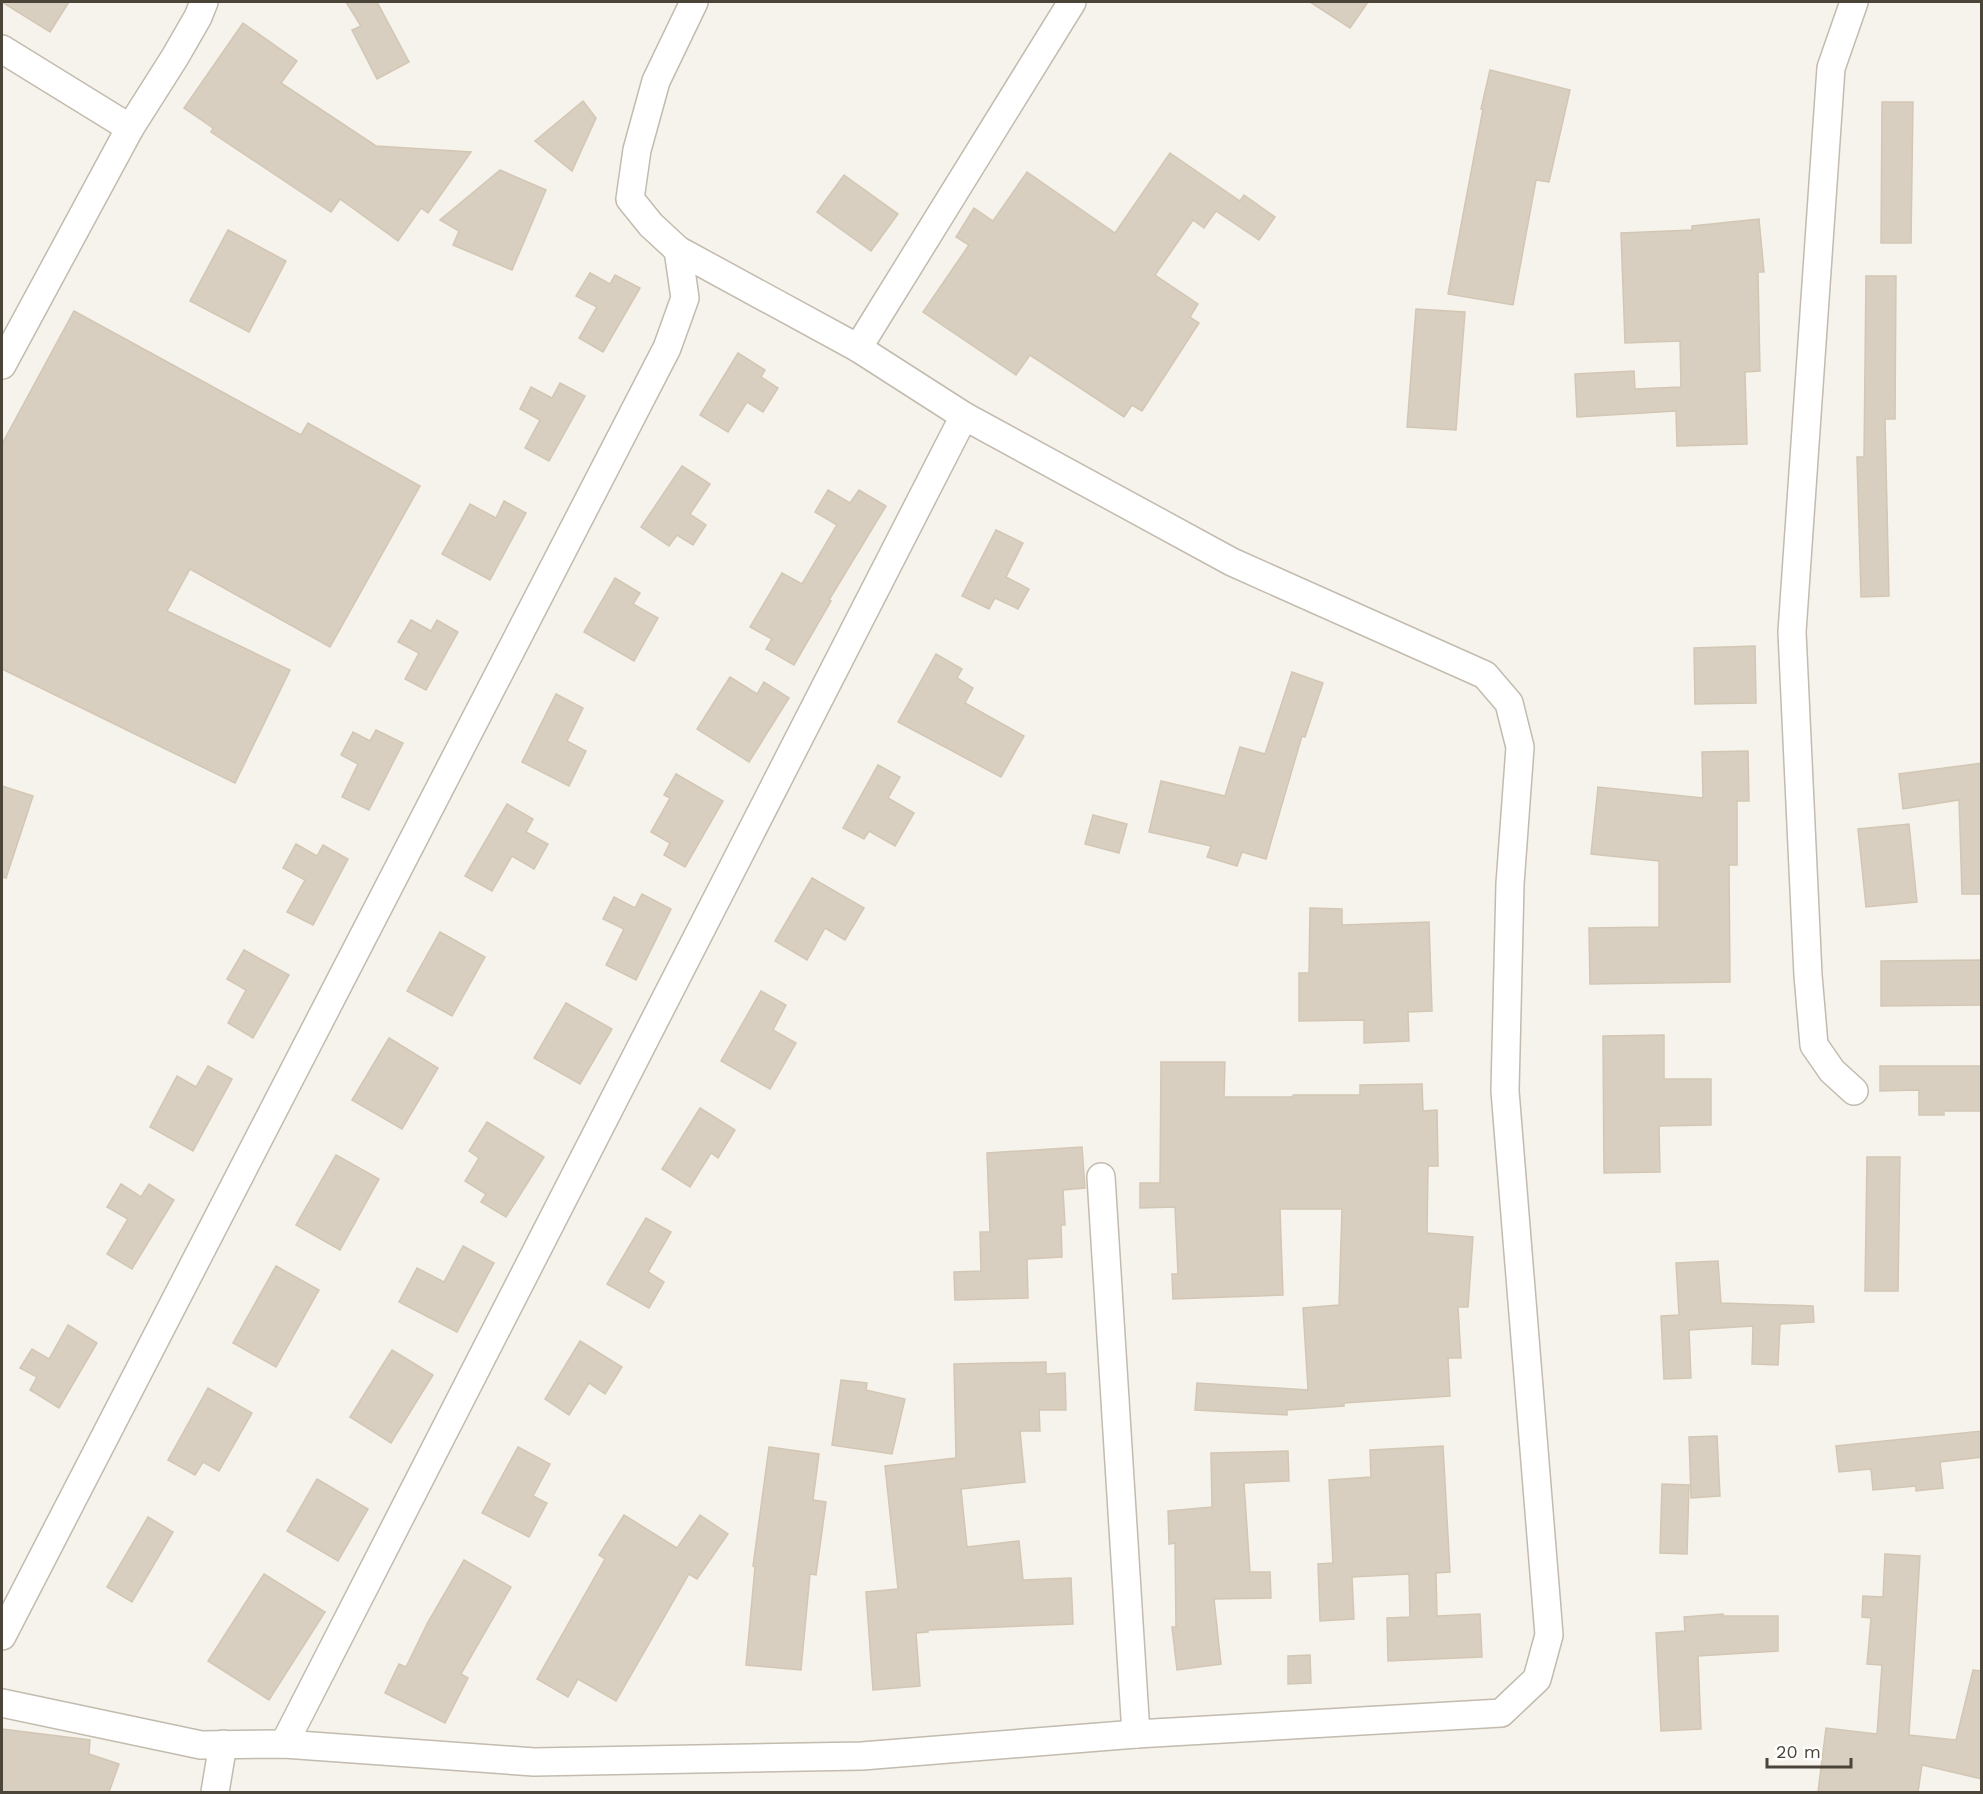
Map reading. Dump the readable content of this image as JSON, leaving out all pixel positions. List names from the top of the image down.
{
  "scale_bar": "20 m"
}
